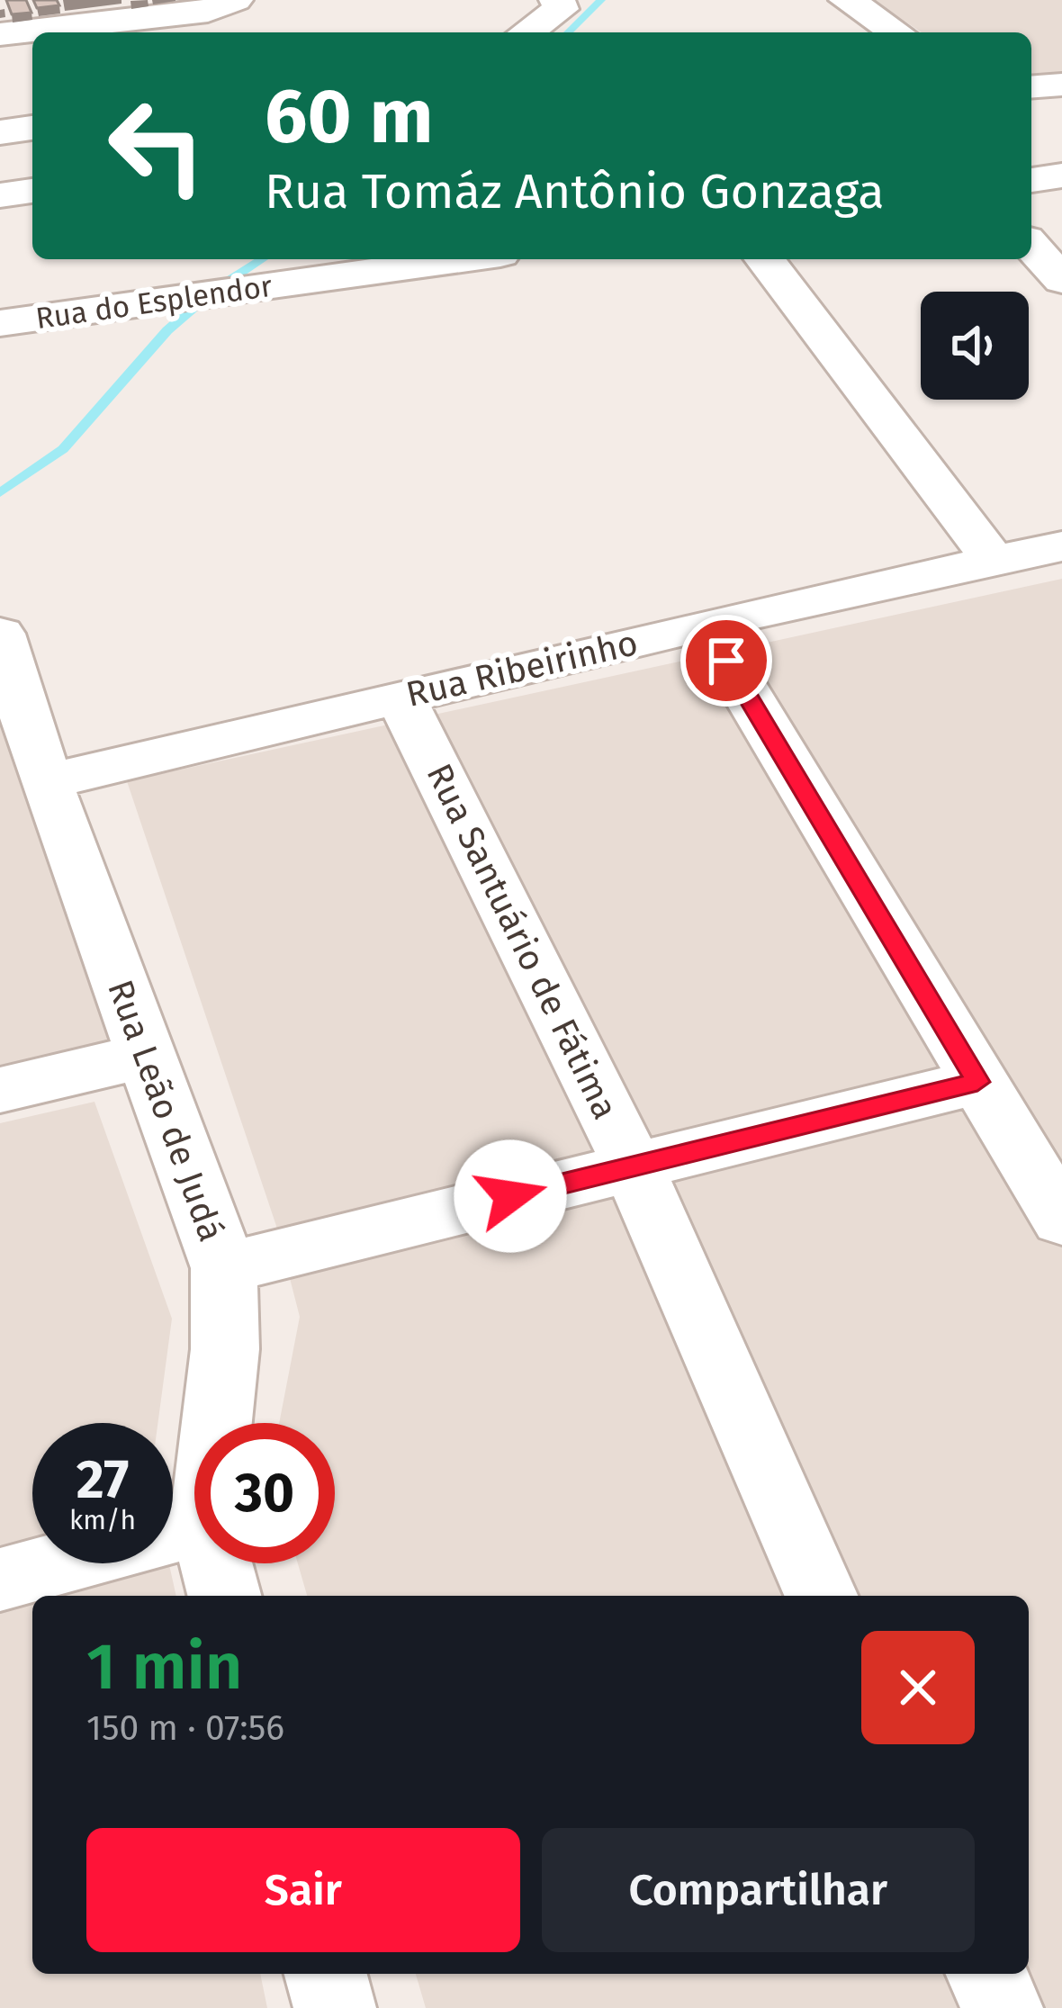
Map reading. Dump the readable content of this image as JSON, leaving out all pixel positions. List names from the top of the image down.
{
  "streets": {
    "street": [
      "Rua do Esplendor",
      "Rua Ribeirinho",
      "Rua Santuário de Fátima",
      "Rua Leão de Judá"
    ]
  },
  "crossings": [
    ["Rua Ribeirinho", "Rua Santuário de Fátima"],
    ["Rua Ribeirinho", "Rua Leão de Judá"]
  ],
  "page": {
    "turn": ["60 m", "Rua Tomáz Antônio Gonzaga"],
    "speed": "27 km/h",
    "limit": "30",
    "heading": ["1 min", "150 m · 07:56"],
    "buttons": ["Sair", "Compartilhar"]
  }
}
